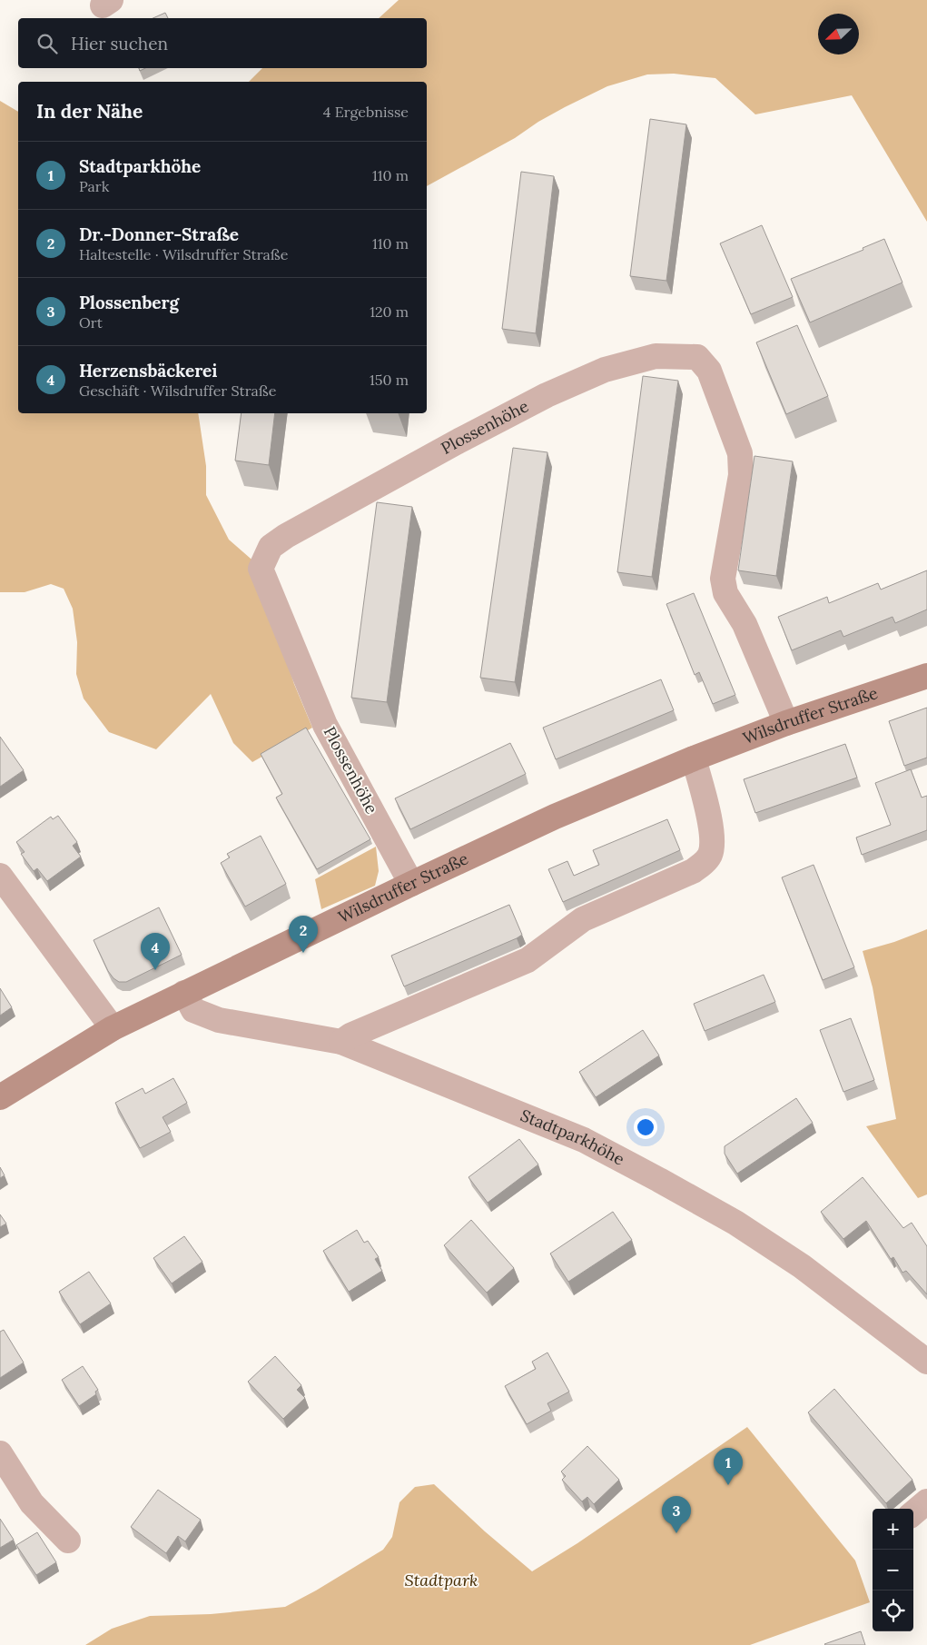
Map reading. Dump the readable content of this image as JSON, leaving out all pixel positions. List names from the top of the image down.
{
  "streets": {
    "main road": ["Wilsdruffer Straße"],
    "street": ["Plossenhöhe", "Stadtparkhöhe"]
  },
  "crossings": [
    ["Plossenhöhe", "Wilsdruffer Straße"],
    ["Wilsdruffer Straße", "Stadtparkhöhe"]
  ],
  "parks": ["Stadtpark"],
  "north": "bottom left",
  "page": {
    "search": "Hier suchen",
    "heading": ["In der Nähe", "4 Ergebnisse"],
    "list": [
      {
        "mark": "1",
        "name": "Stadtparkhöhe",
        "note": "Park",
        "value": "110 m"
      },
      {
        "mark": "2",
        "name": "Dr.-Donner-Straße",
        "note": "Haltestelle · Wilsdruffer Straße",
        "value": "110 m"
      },
      {
        "mark": "3",
        "name": "Plossenberg",
        "note": "Ort",
        "value": "120 m"
      },
      {
        "mark": "4",
        "name": "Herzensbäckerei",
        "note": "Geschäft · Wilsdruffer Straße",
        "value": "150 m"
      }
    ],
    "pins": [
      "2",
      "4",
      "1",
      "3"
    ],
    "map_buttons": ["+", "−"]
  }
}
